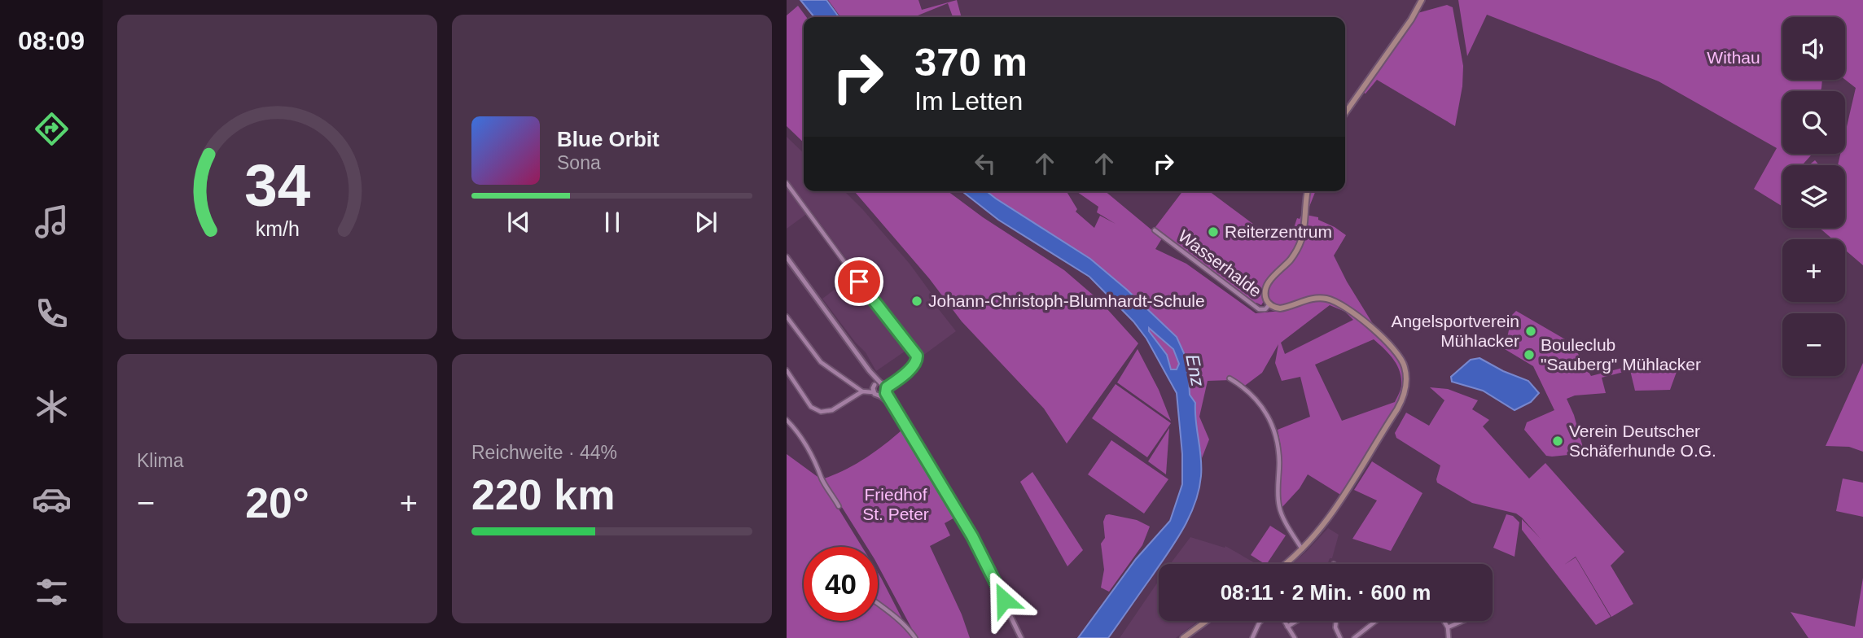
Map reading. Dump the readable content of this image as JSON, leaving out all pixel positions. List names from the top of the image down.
{
  "streets": {
    "street": ["Wasserhalde"]
  },
  "water": ["Enz"],
  "parks": ["Withau", "Friedhof St. Peter"],
  "places": [
    "Reiterzentrum",
    "Johann-Christoph-Blumhardt-Schule",
    "Angelsportverein Mühlacker",
    "Bouleclub \"Sauberg\" Mühlacker",
    "Verein Deutscher Schäferhunde O.G."
  ],
  "page": {
    "tabs": "08:09",
    "map_buttons": ["+", "−"],
    "turn": ["370 m", "Im Letten"],
    "song": ["Blue Orbit", "Sona"],
    "tile": [
      "Klima",
      ["Reichweite · 44%", "220 km"]
    ],
    "heat": ["−", "20°", "+"],
    "limit": "40",
    "trip": "08:11 · 2 Min. · 600 m",
    "gauge": ["34", "km/h"]
  }
}
